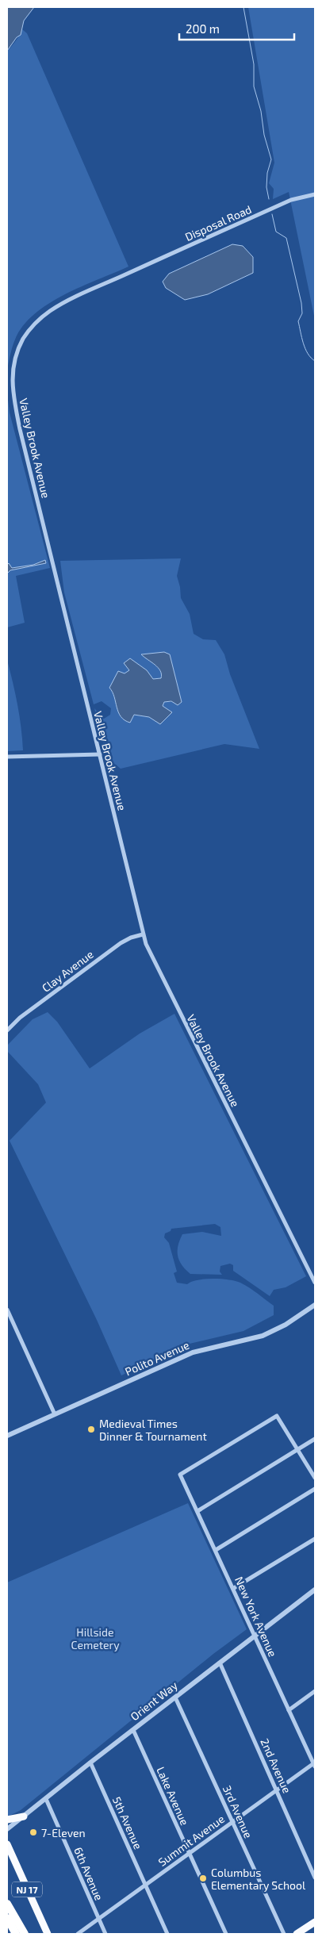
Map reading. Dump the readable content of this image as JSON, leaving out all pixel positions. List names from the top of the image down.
{
  "streets": {
    "main road": ["NJ 17"],
    "street": [
      "Disposal Road",
      "Valley Brook Avenue",
      "Clay Avenue",
      "Polito Avenue",
      "New York Avenue",
      "Orient Way",
      "2nd Avenue",
      "Lake Avenue",
      "3rd Avenue",
      "5th Avenue",
      "Summit Avenue",
      "6th Avenue"
    ]
  },
  "crossings": [
    ["Disposal Road", "Valley Brook Avenue"],
    ["Valley Brook Avenue", "Clay Avenue"],
    ["New York Avenue", "Orient Way"],
    ["New York Avenue", "Summit Avenue"],
    ["Orient Way", "2nd Avenue"],
    ["Orient Way", "Lake Avenue"],
    ["Orient Way", "3rd Avenue"],
    ["Orient Way", "5th Avenue"],
    ["Orient Way", "6th Avenue"],
    ["2nd Avenue", "Summit Avenue"],
    ["Lake Avenue", "Summit Avenue"],
    ["3rd Avenue", "Summit Avenue"],
    ["5th Avenue", "Summit Avenue"],
    ["Summit Avenue", "6th Avenue"]
  ],
  "parks": ["Hillside Cemetery"],
  "places": ["Medieval Times Dinner & Tournament", "7-Eleven", "Columbus Elementary School"],
  "scale_bar": "200 m"
}
